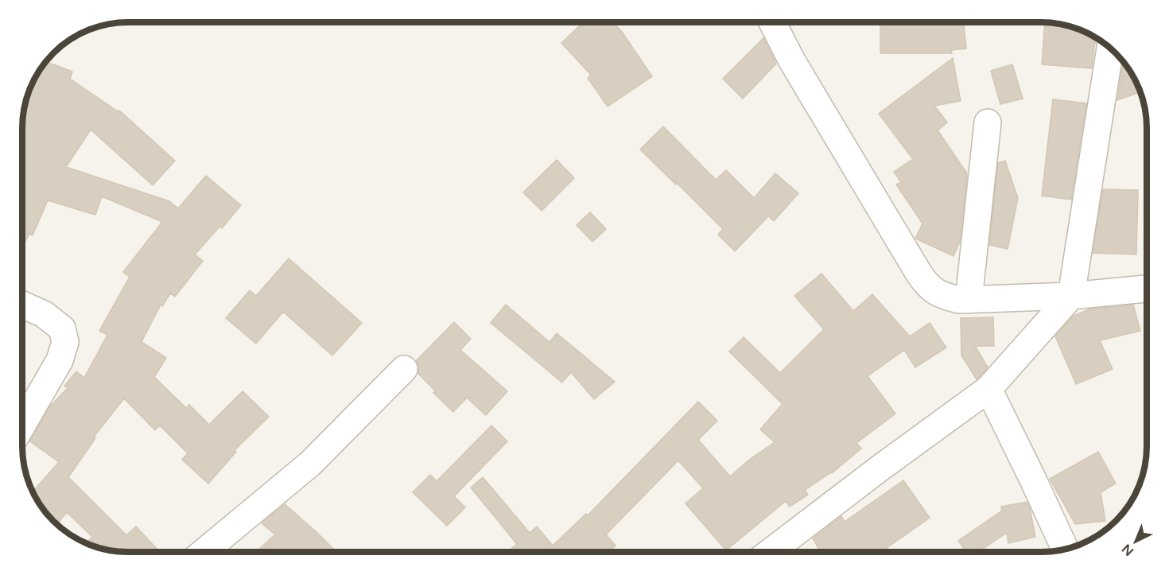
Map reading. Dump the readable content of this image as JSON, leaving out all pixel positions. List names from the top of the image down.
{
  "north": "bottom left"
}
